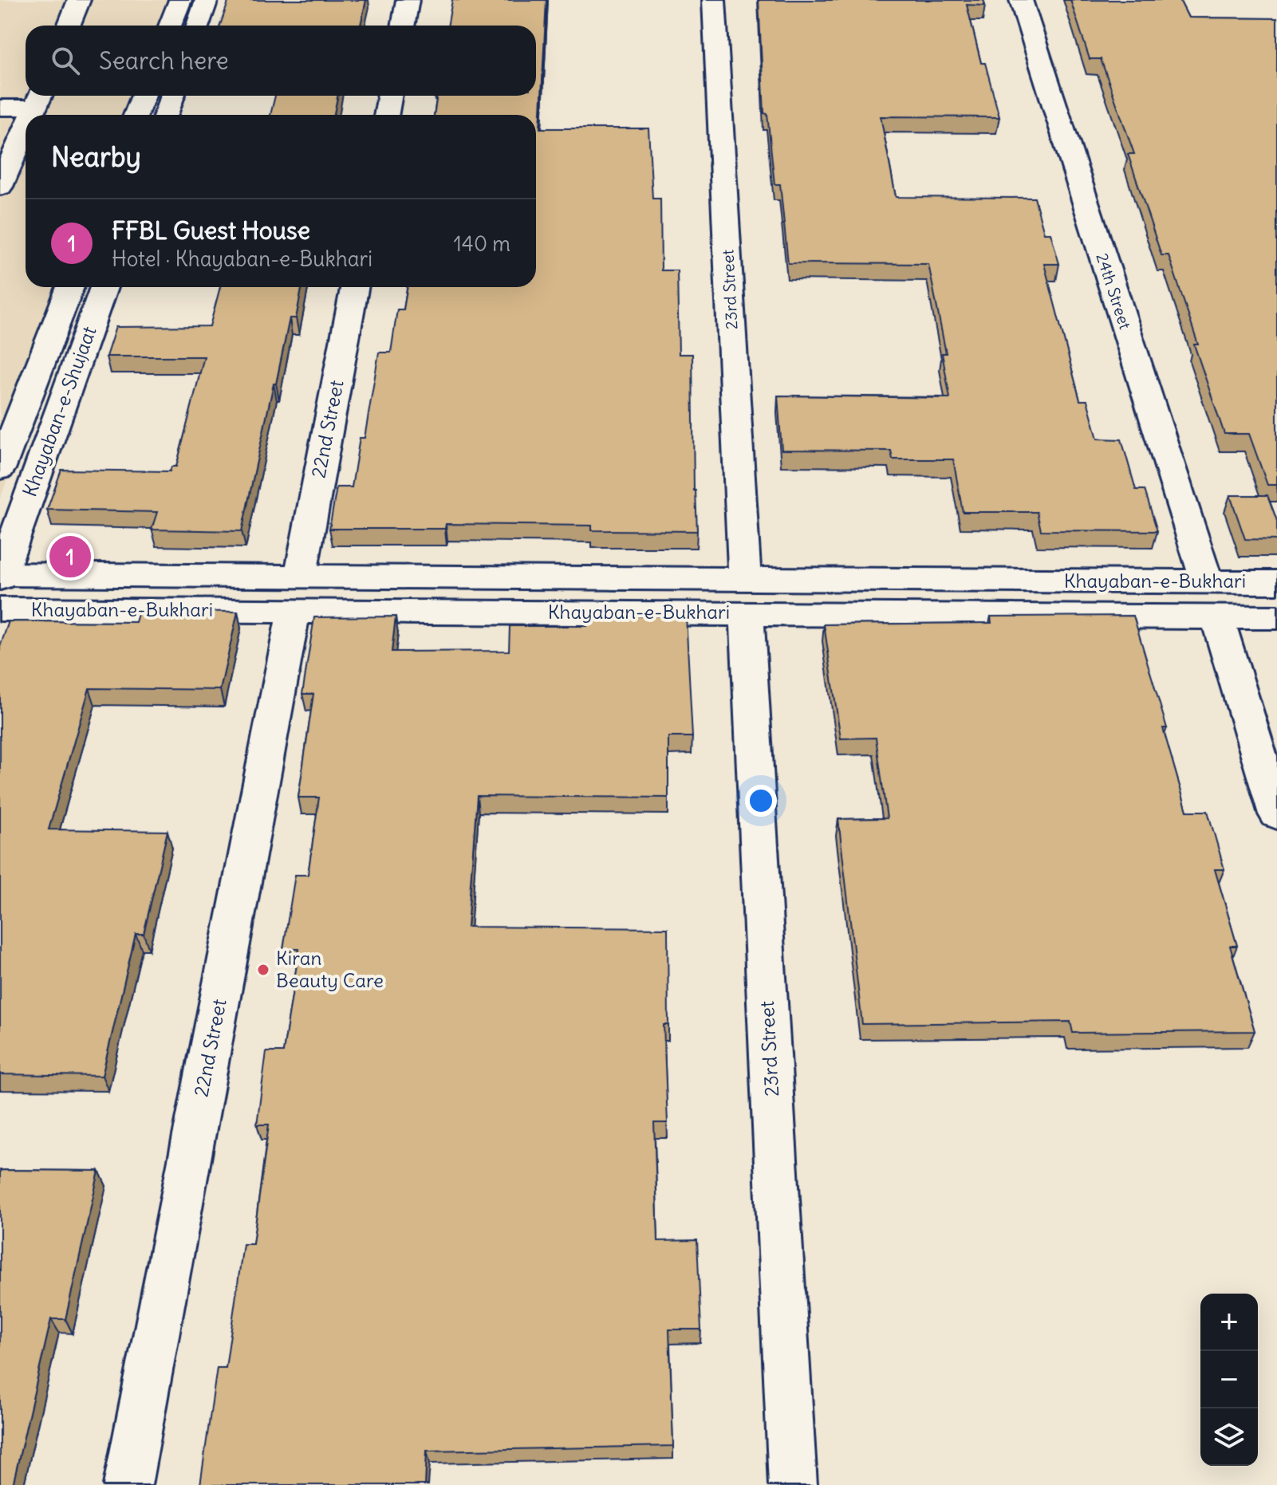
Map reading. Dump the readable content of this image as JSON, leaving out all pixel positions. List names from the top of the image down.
{
  "streets": {
    "street": [
      "23rd Street",
      "24th Street",
      "Khayaban-e-Shujaat",
      "22nd Street",
      "Khayaban-e-Bukhari"
    ]
  },
  "crossings": [
    ["23rd Street", "Khayaban-e-Bukhari"],
    ["24th Street", "Khayaban-e-Bukhari"],
    ["Khayaban-e-Shujaat", "Khayaban-e-Bukhari"],
    ["22nd Street", "Khayaban-e-Bukhari"]
  ],
  "places": ["Kiran Beauty Care"],
  "page": {
    "search": "Search here",
    "heading": "Nearby",
    "list": [
      {
        "mark": "1",
        "name": "FFBL Guest House",
        "note": "Hotel · Khayaban-e-Bukhari",
        "value": "140 m"
      }
    ],
    "pins": "1",
    "map_buttons": ["+", "−"]
  }
}
